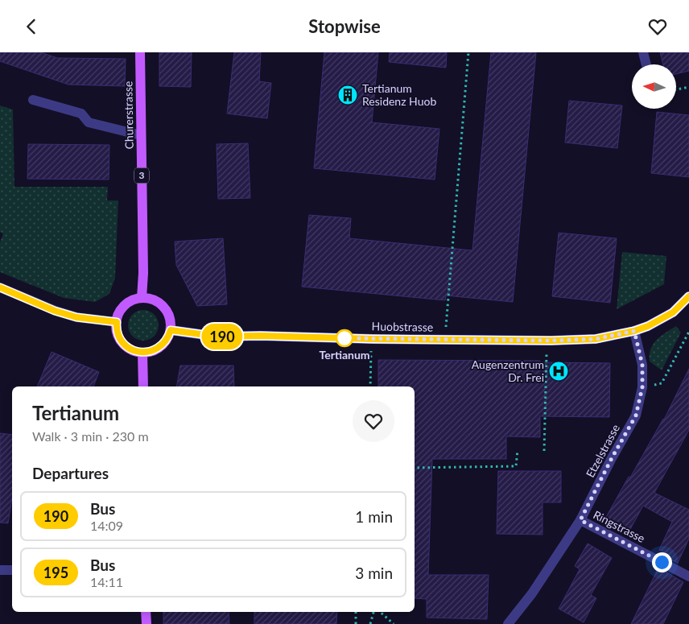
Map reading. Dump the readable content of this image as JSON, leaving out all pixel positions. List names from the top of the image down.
{
  "streets": {
    "main road": ["Churerstrasse", "3"],
    "street": ["Huobstrasse", "Etzelstrasse", "Ringstrasse"]
  },
  "crossings": [
    ["Churerstrasse", "Huobstrasse"],
    ["Huobstrasse", "Etzelstrasse"],
    ["Etzelstrasse", "Ringstrasse"]
  ],
  "places": {
    "building": ["Tertianum Residenz Huob"],
    "other": ["Tertianum"],
    "hospital": ["Augenzentrum Dr. Frei"]
  },
  "lines": ["bus line 190"],
  "north": "left",
  "page": {
    "header": "Stopwise",
    "on_map": "190",
    "heading": [
      ["Tertianum", "Walk · 3 min · 230 m"],
      "Departures"
    ],
    "list": [
      {
        "mark": "190",
        "name": "Bus",
        "note": "14:09",
        "value": "1 min"
      },
      {
        "mark": "195",
        "name": "Bus",
        "note": "14:11",
        "value": "3 min"
      }
    ]
  }
}
